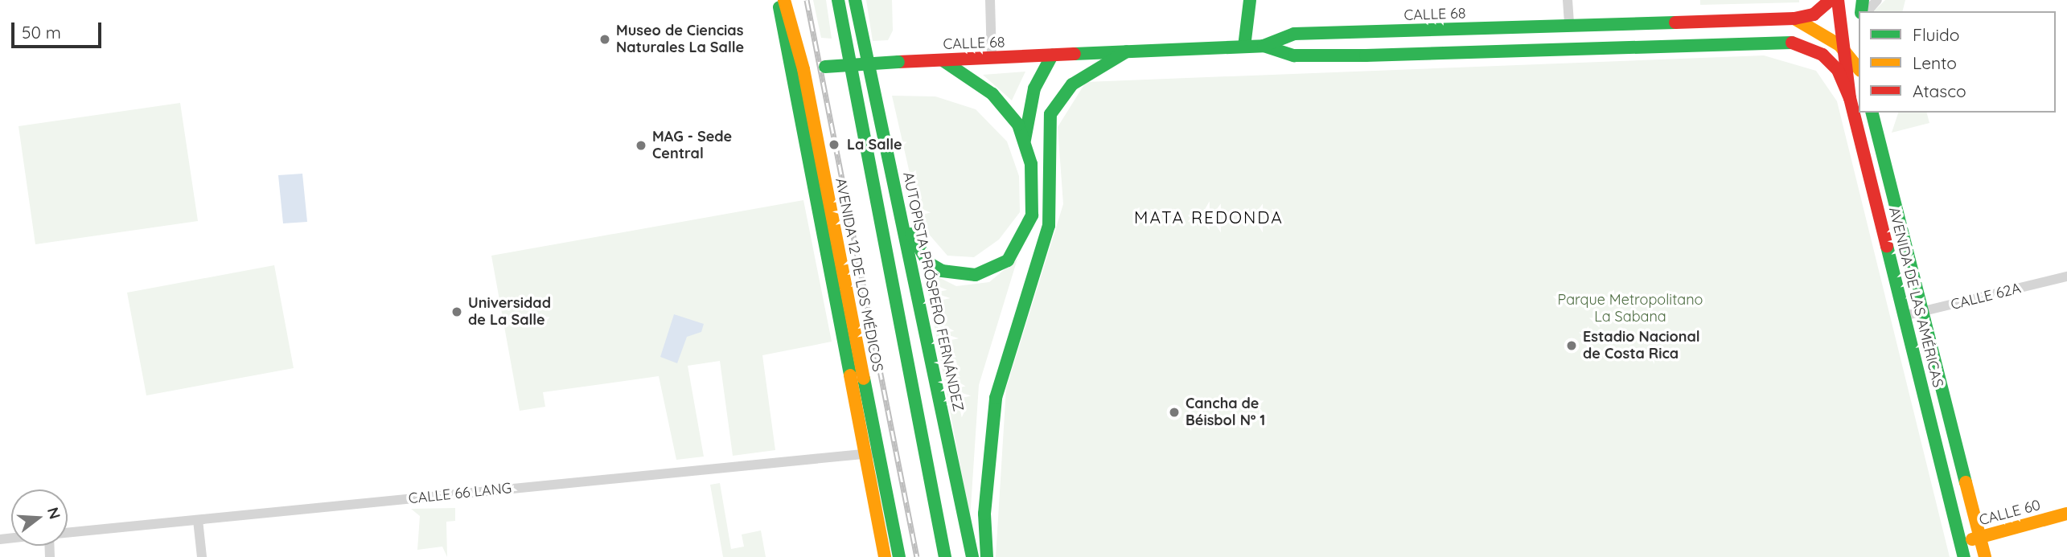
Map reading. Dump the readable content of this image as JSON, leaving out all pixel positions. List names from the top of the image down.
{
  "streets": {
    "main road": [
      "CALLE 68",
      "AVENIDA 12 DE LOS MÉDICOS",
      "AUTOPISTA PRÓSPERO FERNÁNDEZ",
      "AVENIDA DE LAS AMÉRICAS",
      "CALLE 60"
    ],
    "street": ["CALLE 62A", "CALLE 66 LANG"]
  },
  "crossings": [
    ["CALLE 68", "AVENIDA 12 DE LOS MÉDICOS"],
    ["CALLE 68", "AVENIDA DE LAS AMÉRICAS"],
    ["AVENIDA 12 DE LOS MÉDICOS", "CALLE 66 LANG"],
    ["CALLE 62A", "AVENIDA DE LAS AMÉRICAS"],
    ["AVENIDA DE LAS AMÉRICAS", "CALLE 60"]
  ],
  "districts": ["MATA REDONDA"],
  "parks": ["Parque Metropolitano La Sabana"],
  "places": [
    "Museo de Ciencias Naturales La Salle",
    "La Salle",
    "MAG - Sede Central",
    "Universidad de La Salle",
    "Estadio Nacional de Costa Rica",
    "Cancha de Béisbol Nº 1"
  ],
  "legend": ["Fluido", "Lento", "Atasco"],
  "scale_bar": "50 m",
  "north": "right"
}
